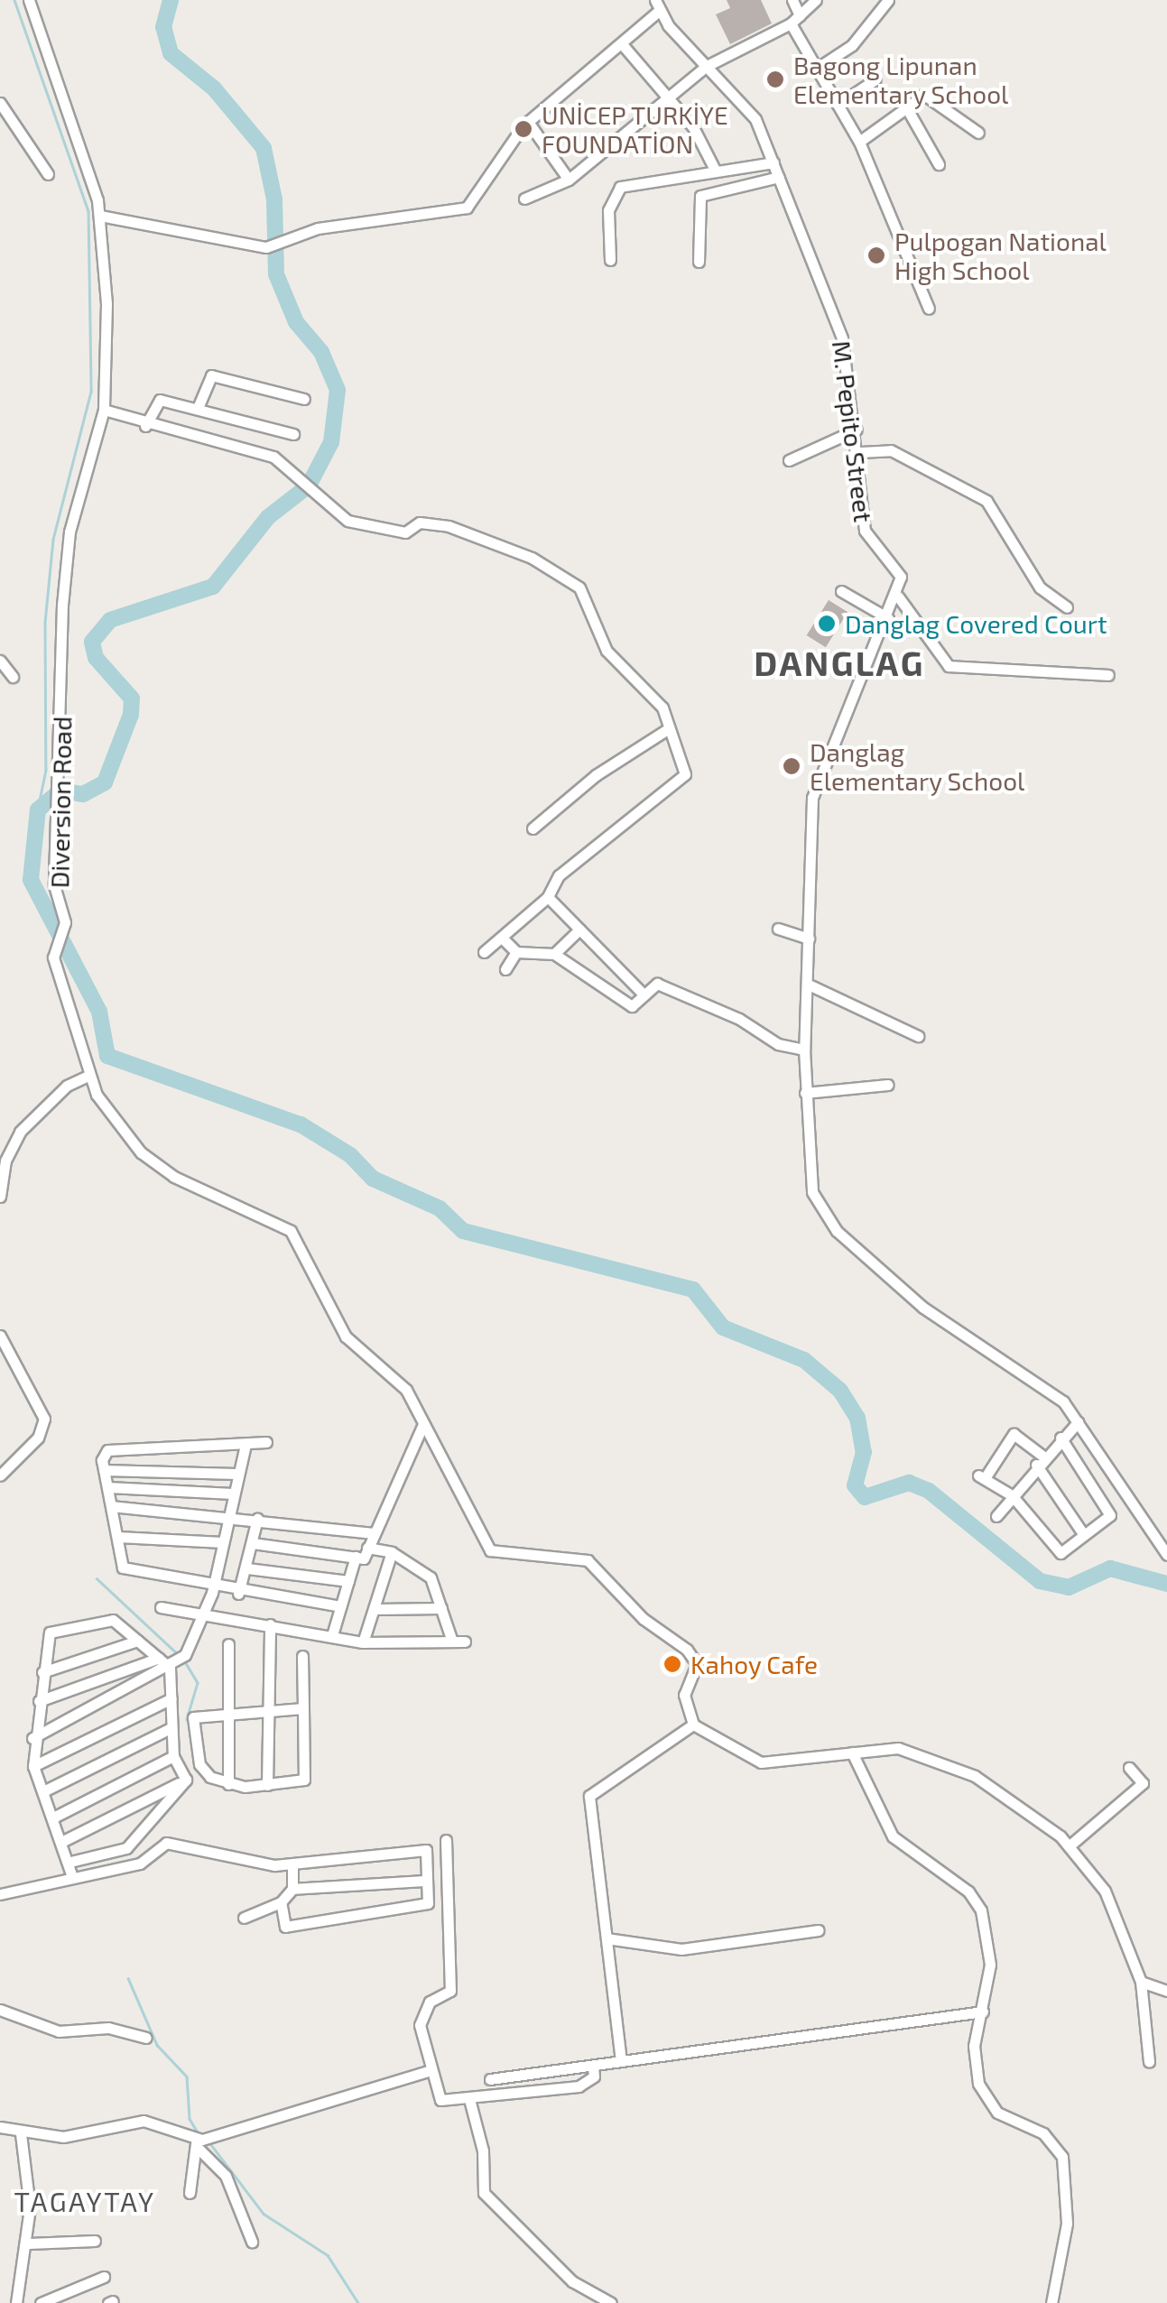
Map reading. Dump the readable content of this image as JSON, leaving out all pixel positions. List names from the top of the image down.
{
  "streets": {
    "street": ["M. Pepito Street", "Diversion Road"]
  },
  "districts": ["DANGLAG", "TAGAYTAY"],
  "places": [
    "Bagong Lipunan Elementary School",
    "UNİCEP TURKİYE FOUNDATİON",
    "Pulpogan National High School",
    "Danglag Covered Court",
    "Danglag Elementary School",
    "Kahoy Cafe"
  ]
}
